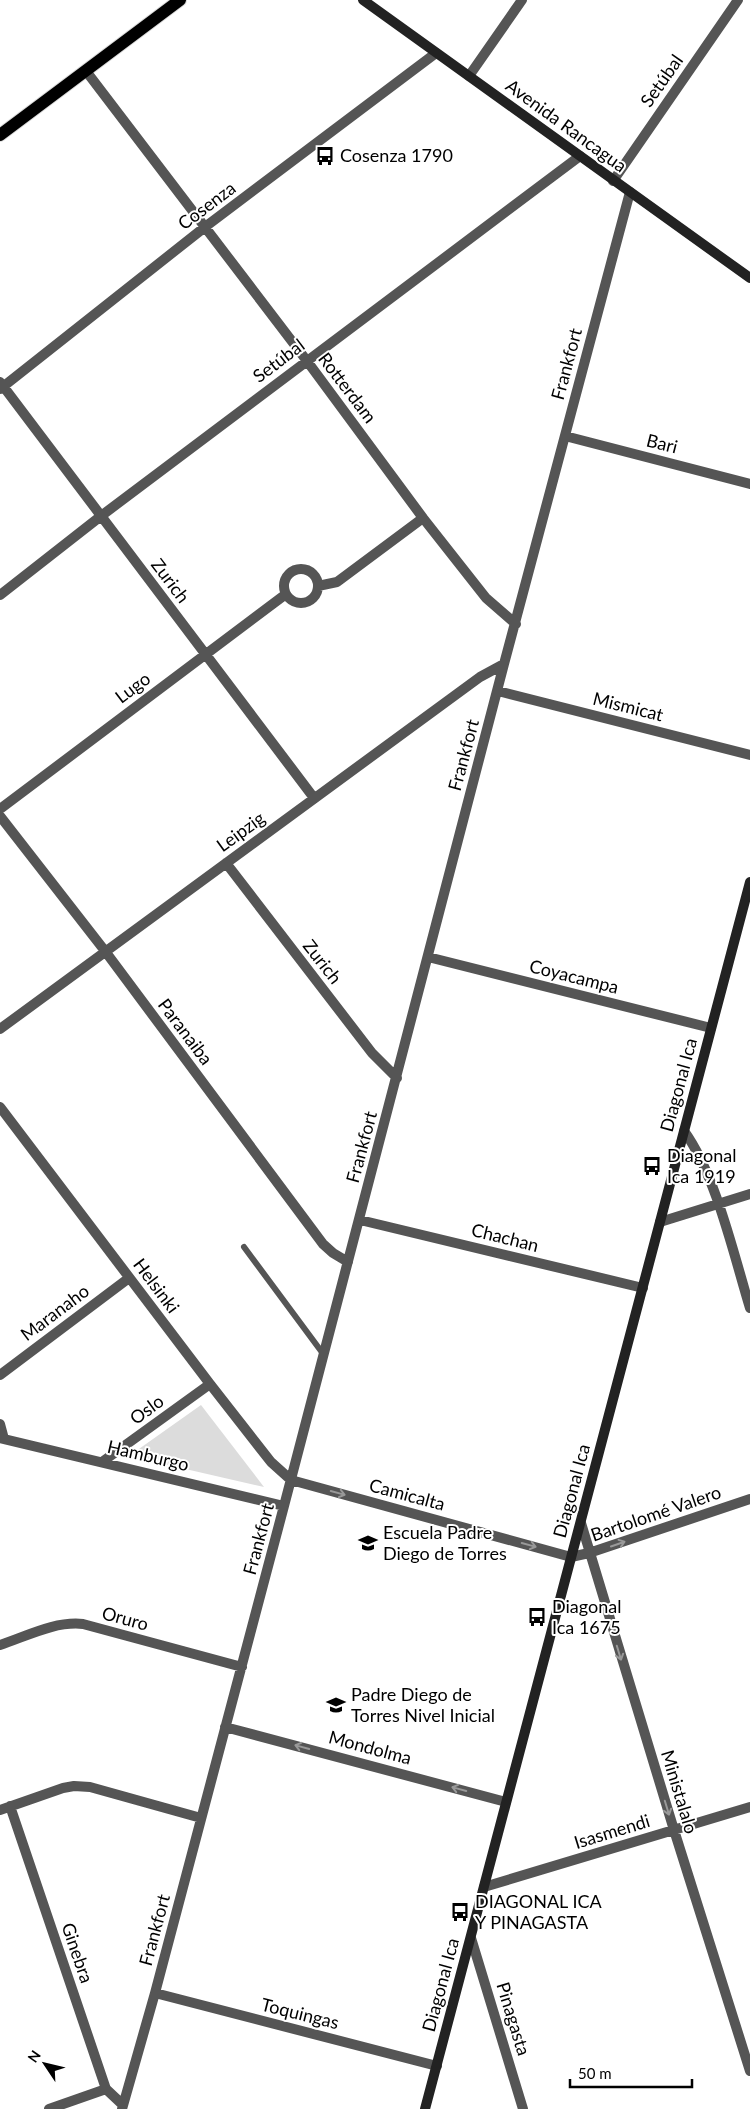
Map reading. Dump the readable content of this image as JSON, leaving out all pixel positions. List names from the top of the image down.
{
  "streets": {
    "main road": ["Avenida Rancagua", "Diagonal Ica"],
    "street": [
      "Setúbal",
      "Cosenza",
      "Frankfort",
      "Rotterdam",
      "Bari",
      "Zurich",
      "Lugo",
      "Mismicat",
      "Leipzig",
      "Coyacampa",
      "Paranaiba",
      "Chachan",
      "Helsinki",
      "Maranaho",
      "Oslo",
      "Hamburgo",
      "Camicalta",
      "Bartolomé Valero",
      "Oruro",
      "Mondolma",
      "Ministalalo",
      "Isasmendi",
      "Ginebra",
      "Toquingas",
      "Pinagasta"
    ]
  },
  "crossings": [
    ["Setúbal", "Avenida Rancagua"],
    ["Setúbal", "Rotterdam"],
    ["Setúbal", "Zurich"],
    ["Avenida Rancagua", "Cosenza"],
    ["Avenida Rancagua", "Frankfort"],
    ["Cosenza", "Rotterdam"],
    ["Cosenza", "Zurich"],
    ["Frankfort", "Rotterdam"],
    ["Frankfort", "Bari"],
    ["Frankfort", "Zurich"],
    ["Frankfort", "Mismicat"],
    ["Frankfort", "Leipzig"],
    ["Frankfort", "Coyacampa"],
    ["Frankfort", "Paranaiba"],
    ["Frankfort", "Chachan"],
    ["Frankfort", "Helsinki"],
    ["Frankfort", "Hamburgo"],
    ["Frankfort", "Camicalta"],
    ["Frankfort", "Oruro"],
    ["Frankfort", "Mondolma"],
    ["Frankfort", "Ginebra"],
    ["Frankfort", "Toquingas"],
    ["Zurich", "Lugo"],
    ["Zurich", "Leipzig"],
    ["Leipzig", "Paranaiba"],
    ["Coyacampa", "Diagonal Ica"],
    ["Diagonal Ica", "Chachan"],
    ["Diagonal Ica", "Camicalta"],
    ["Diagonal Ica", "Bartolomé Valero"],
    ["Diagonal Ica", "Mondolma"],
    ["Diagonal Ica", "Ministalalo"],
    ["Diagonal Ica", "Isasmendi"],
    ["Diagonal Ica", "Toquingas"],
    ["Diagonal Ica", "Pinagasta"],
    ["Helsinki", "Maranaho"],
    ["Helsinki", "Oslo"],
    ["Helsinki", "Camicalta"],
    ["Oslo", "Hamburgo"],
    ["Camicalta", "Bartolomé Valero"],
    ["Bartolomé Valero", "Ministalalo"],
    ["Ministalalo", "Isasmendi"]
  ],
  "one_way": [
    "Camicalta",
    "Bartolomé Valero",
    "Mondolma",
    "Ministalalo"
  ],
  "places": {
    "bus stop": [
      "Cosenza 1790",
      "Diagonal Ica 1919",
      "Diagonal Ica 1675",
      "DIAGONAL ICA Y PINAGASTA"
    ],
    "school or university": ["Escuela Padre Diego de Torres", "Padre Diego de Torres Nivel Inicial"]
  },
  "scale_bar": "50 m",
  "north": "top left"
}
